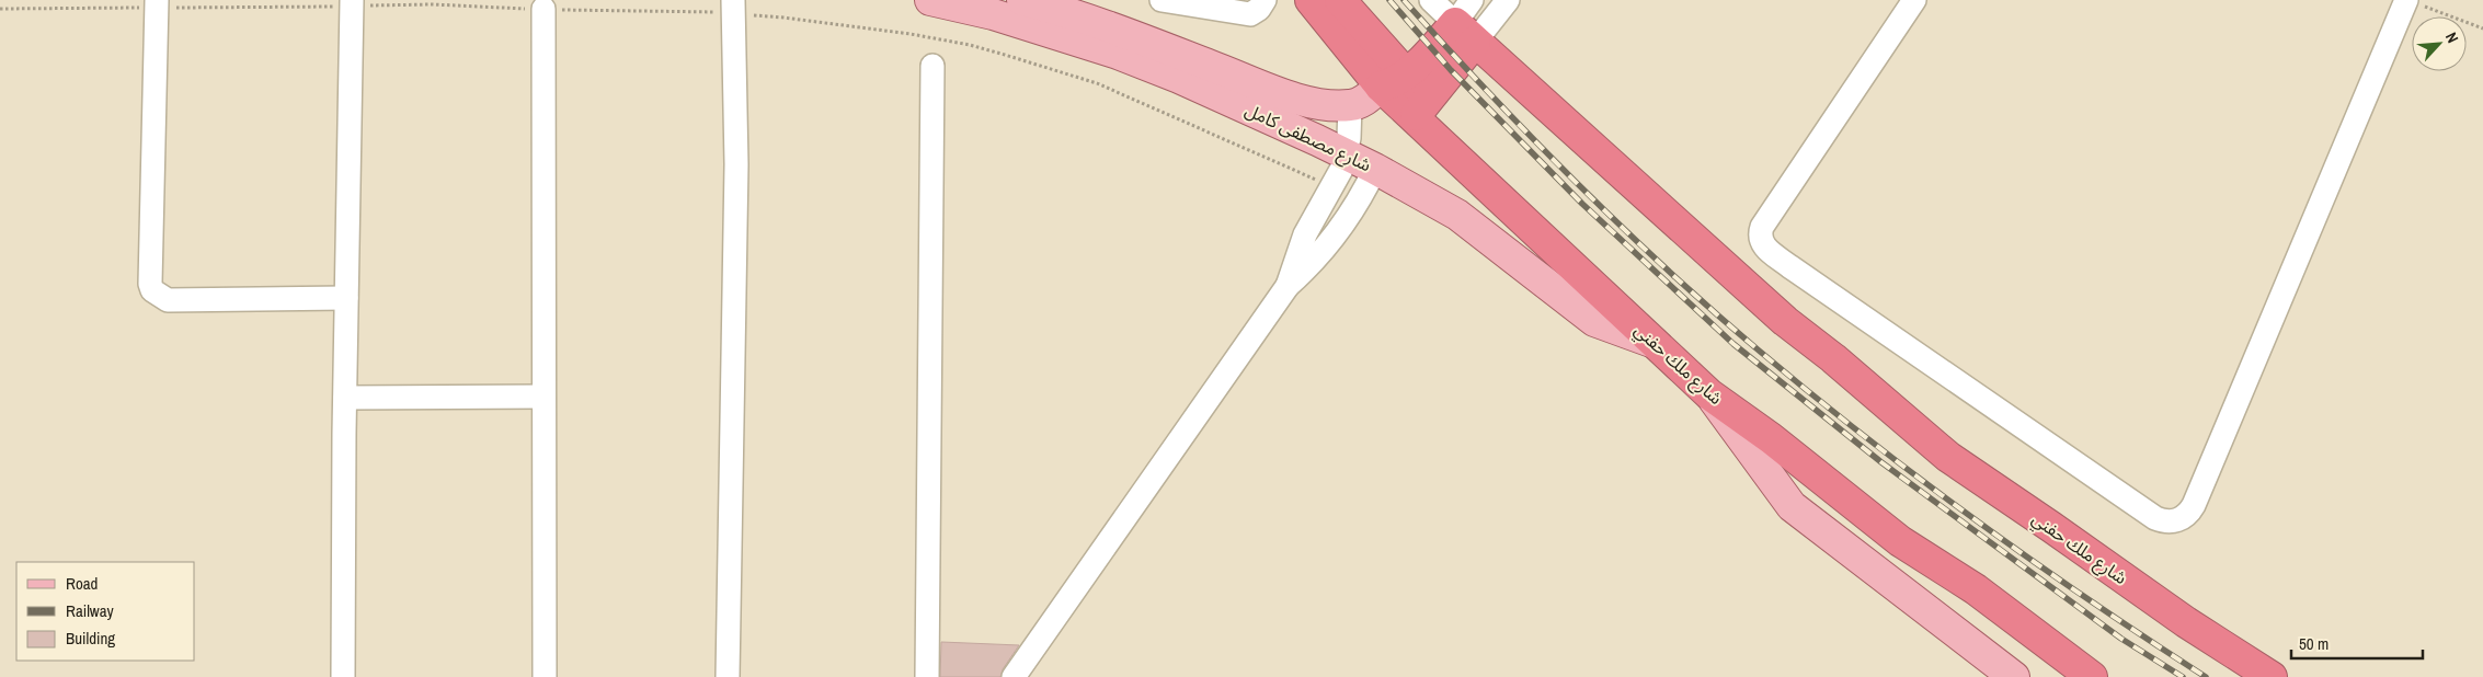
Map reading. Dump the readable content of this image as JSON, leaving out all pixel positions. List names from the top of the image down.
{
  "streets": {
    "highway": ["شارع ملك حفني"],
    "main road": ["شارع مصطفى كامل"]
  },
  "crossings": [
    ["شارع مصطفى كامل", "شارع ملك حفني"]
  ],
  "legend": ["Road", "Railway", "Building"],
  "scale_bar": "50 m",
  "north": "top right"
}
